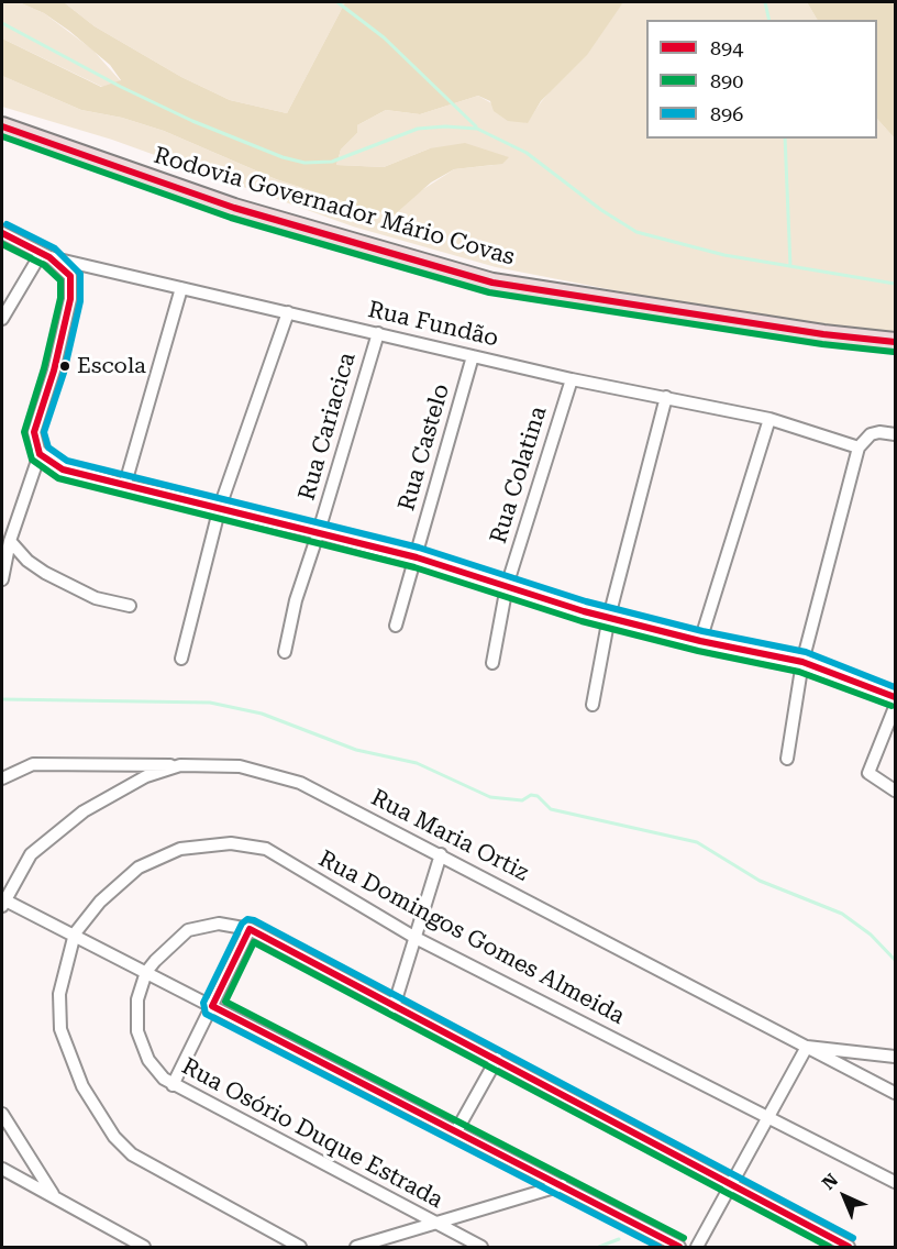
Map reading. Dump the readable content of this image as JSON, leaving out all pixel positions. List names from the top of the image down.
{
  "streets": {
    "main road": ["Rodovia Governador Mário Covas"],
    "street": [
      "Rua Fundão",
      "Rua Cariacica",
      "Rua Castelo",
      "Rua Colatina",
      "Rua Maria Ortiz",
      "Rua Domingos Gomes Almeida",
      "Rua Osório Duque Estrada"
    ]
  },
  "crossings": [
    ["Rua Fundão", "Rua Cariacica"],
    ["Rua Fundão", "Rua Castelo"],
    ["Rua Fundão", "Rua Colatina"]
  ],
  "places": ["Escola"],
  "lines": ["transit line 894", "transit line 890", "transit line 896"],
  "legend": ["894", "890", "896"],
  "north": "top left"
}
